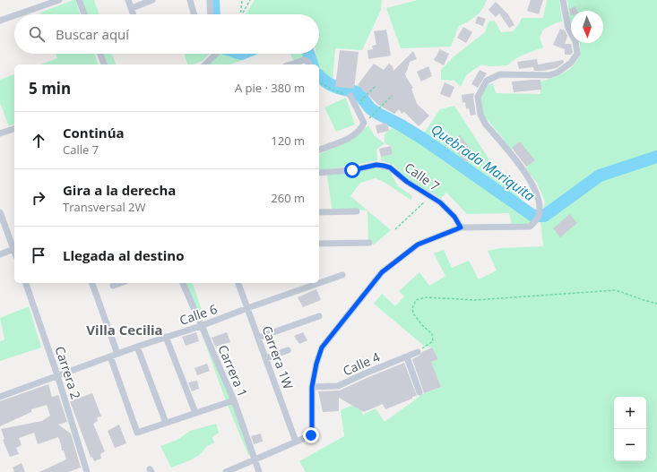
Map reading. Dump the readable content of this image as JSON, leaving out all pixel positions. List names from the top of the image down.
{
  "streets": {
    "street": [
      "Calle 7",
      "Calle 6",
      "Carrera 1W",
      "Calle 4",
      "Carrera 1",
      "Carrera 2"
    ]
  },
  "crossings": [
    ["Calle 6", "Carrera 1W"],
    ["Calle 6", "Carrera 1"],
    ["Calle 6", "Carrera 2"]
  ],
  "districts": ["Villa Cecilia"],
  "water": ["Quebrada Mariquita"],
  "north": "bottom",
  "page": {
    "search": "Buscar aquí",
    "heading": ["5 min", "A pie · 380 m"],
    "list": [
      ["Continúa", "Calle 7", "120 m"],
      ["Gira a la derecha", "Transversal 2W", "260 m"],
      "Llegada al destino"
    ],
    "map_buttons": ["+", "−"]
  }
}
